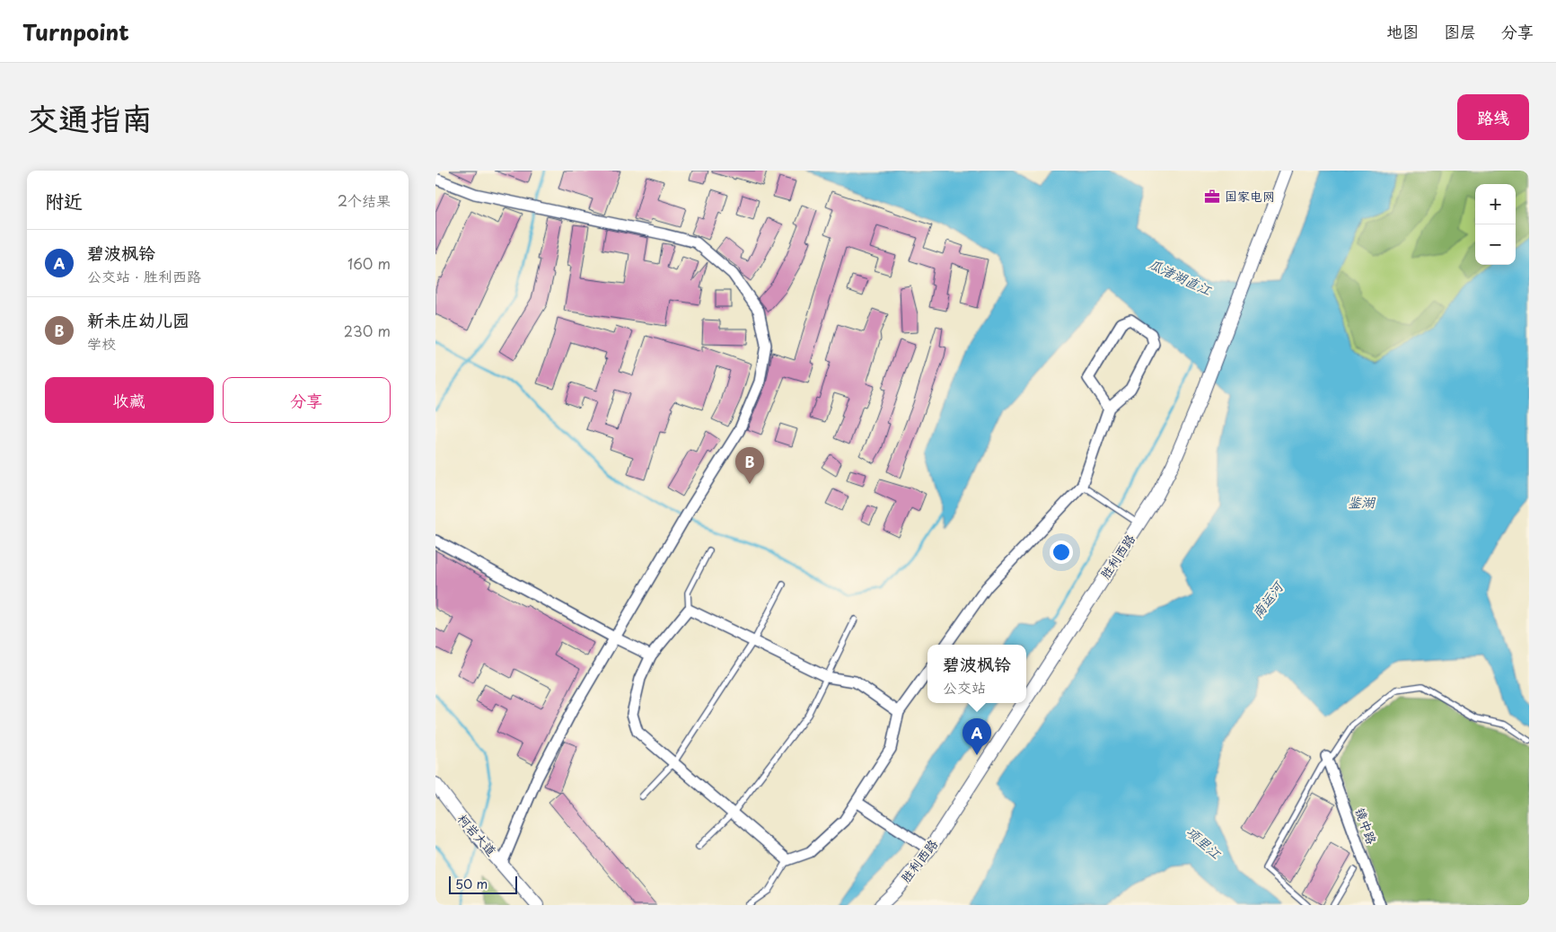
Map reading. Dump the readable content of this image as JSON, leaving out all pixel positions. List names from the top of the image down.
{
  "streets": {
    "street": ["胜利西路", "镜中路", "柯岩大道"]
  },
  "water": [
    "瓜渚湖直江",
    "鉴湖",
    "南运河",
    "项里江"
  ],
  "places": {
    "office": ["国家电网"]
  },
  "scale_bar": "50 m",
  "page": {
    "header": "Turnpoint",
    "nav": ["地图", "图层", "分享"],
    "title": "交通指南",
    "buttons": [
      "路线",
      ["收藏", "分享"]
    ],
    "heading": ["附近", "2个结果"],
    "map_buttons": ["+", "−"],
    "list": [
      {
        "mark": "A",
        "name": "碧波枫铃",
        "note": "公交站 · 胜利西路",
        "value": "160 m"
      },
      {
        "mark": "B",
        "name": "新未庄幼儿园",
        "note": "学校",
        "value": "230 m"
      }
    ],
    "pins": ["B", "A"],
    "popup": ["碧波枫铃", "公交站"],
    "scale": "50 m"
  }
}
